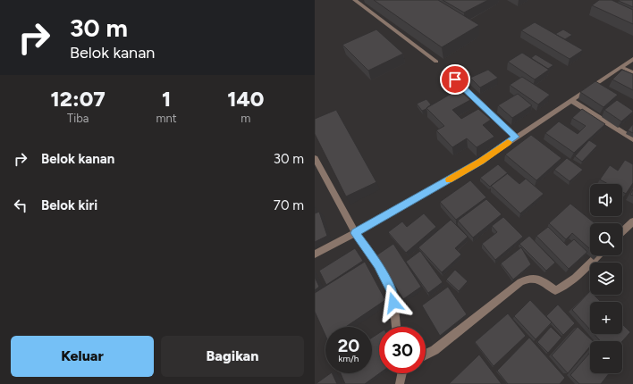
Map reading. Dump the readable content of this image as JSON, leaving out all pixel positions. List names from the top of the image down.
{
  "page": {
    "turn": ["30 m", "Belok kanan"],
    "eta": [
      "12:07",
      "Tiba",
      "1",
      "mnt",
      "140",
      "m"
    ],
    "list": [
      {
        "name": "Belok kanan",
        "value": "30 m"
      },
      {
        "name": "Belok kiri",
        "value": "70 m"
      }
    ],
    "map_buttons": ["+", "−"],
    "speed": "20 km/h",
    "limit": "30",
    "buttons": ["Keluar", "Bagikan"]
  }
}
